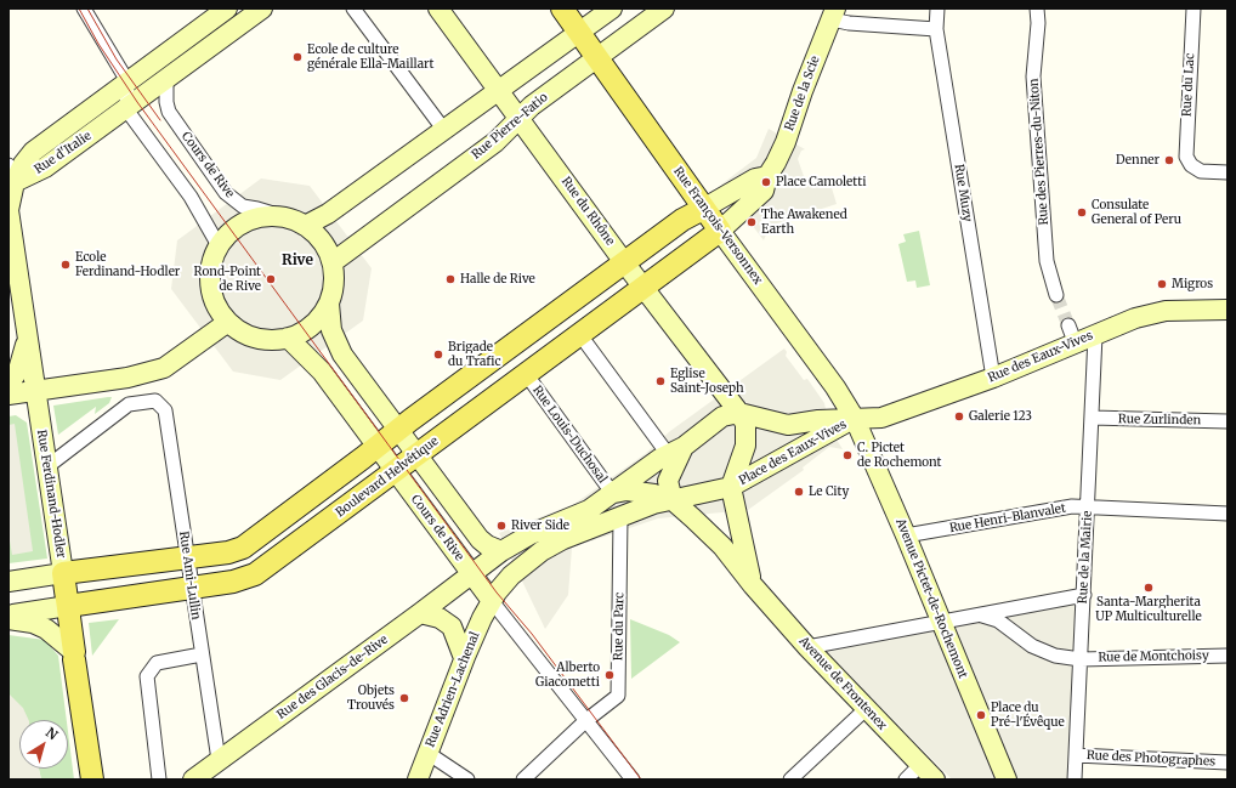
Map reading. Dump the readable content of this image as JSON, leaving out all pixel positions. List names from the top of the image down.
{
  "streets": {
    "main road": ["Rue François-Versonnex", "Boulevard Helvétique", "Rue Ferdinand-Hodler"],
    "street": [
      "Rue du Lac",
      "Rue de la Scie",
      "Rue Pierre-Fatio",
      "Rue des Pierres-du-Niton",
      "Rue d'Italie",
      "Cours de Rive",
      "Rue Muzy",
      "Rue du Rhône",
      "Rue des Eaux-Vives",
      "Rue Zurlinden",
      "Rue Louis-Duchosal",
      "Place des Eaux-Vives",
      "Rue Henri-Blanvalet",
      "Rue de la Mairie",
      "Rue Ami-Lullin",
      "Avenue Pictet-de-Rochemont",
      "Rue du Parc",
      "Rue de Montchoisy",
      "Rue des Glacis-de-Rive",
      "Avenue de Frontenex",
      "Rue Adrien-Lachenal",
      "Rue des Photographes"
    ]
  },
  "crossings": [
    ["Rue Pierre-Fatio", "Cours de Rive"],
    ["Rue Pierre-Fatio", "Rue du Rhône"],
    ["Rue Pierre-Fatio", "Rue François-Versonnex"],
    ["Rue d'Italie", "Cours de Rive"],
    ["Rue d'Italie", "Rue Ferdinand-Hodler"],
    ["Cours de Rive", "Place des Eaux-Vives"],
    ["Cours de Rive", "Boulevard Helvétique"],
    ["Cours de Rive", "Rue du Parc"],
    ["Cours de Rive", "Rue des Glacis-de-Rive"],
    ["Cours de Rive", "Rue Adrien-Lachenal"],
    ["Rue Muzy", "Rue des Eaux-Vives"],
    ["Rue du Rhône", "Place des Eaux-Vives"],
    ["Rue du Rhône", "Boulevard Helvétique"],
    ["Rue François-Versonnex", "Rue des Eaux-Vives"],
    ["Rue François-Versonnex", "Place des Eaux-Vives"],
    ["Rue François-Versonnex", "Boulevard Helvétique"],
    ["Rue François-Versonnex", "Avenue Pictet-de-Rochemont"],
    ["Rue des Eaux-Vives", "Place des Eaux-Vives"],
    ["Rue des Eaux-Vives", "Rue de la Mairie"],
    ["Rue des Eaux-Vives", "Avenue Pictet-de-Rochemont"],
    ["Rue Zurlinden", "Rue de la Mairie"],
    ["Rue Louis-Duchosal", "Boulevard Helvétique"],
    ["Place des Eaux-Vives", "Avenue Pictet-de-Rochemont"],
    ["Place des Eaux-Vives", "Rue du Parc"],
    ["Place des Eaux-Vives", "Avenue de Frontenex"],
    ["Place des Eaux-Vives", "Rue Adrien-Lachenal"],
    ["Boulevard Helvétique", "Rue Ferdinand-Hodler"],
    ["Boulevard Helvétique", "Rue Ami-Lullin"],
    ["Rue Ferdinand-Hodler", "Rue Ami-Lullin"],
    ["Rue Henri-Blanvalet", "Rue de la Mairie"],
    ["Rue Henri-Blanvalet", "Avenue Pictet-de-Rochemont"],
    ["Rue de la Mairie", "Rue de Montchoisy"],
    ["Rue de la Mairie", "Rue des Photographes"],
    ["Rue Ami-Lullin", "Rue des Glacis-de-Rive"]
  ],
  "districts": ["Rive"],
  "places": [
    "Ecole de culture générale Ella-Maillart",
    "Denner",
    "Place Camoletti",
    "Consulate General of Peru",
    "The Awakened Earth",
    "Ecole Ferdinand-Hodler",
    "Rond-Point de Rive",
    "Halle de Rive",
    "Migros",
    "Brigade du Trafic",
    "Eglise Saint-Joseph",
    "Galerie 123",
    "C. Pictet de Rochemont",
    "Le City",
    "River Side",
    "Santa-Margherita UP Multiculturelle",
    "Alberto Giacometti",
    "Objets Trouvés",
    "Place du Pré-l'Évêque"
  ],
  "north": "top right"
}
